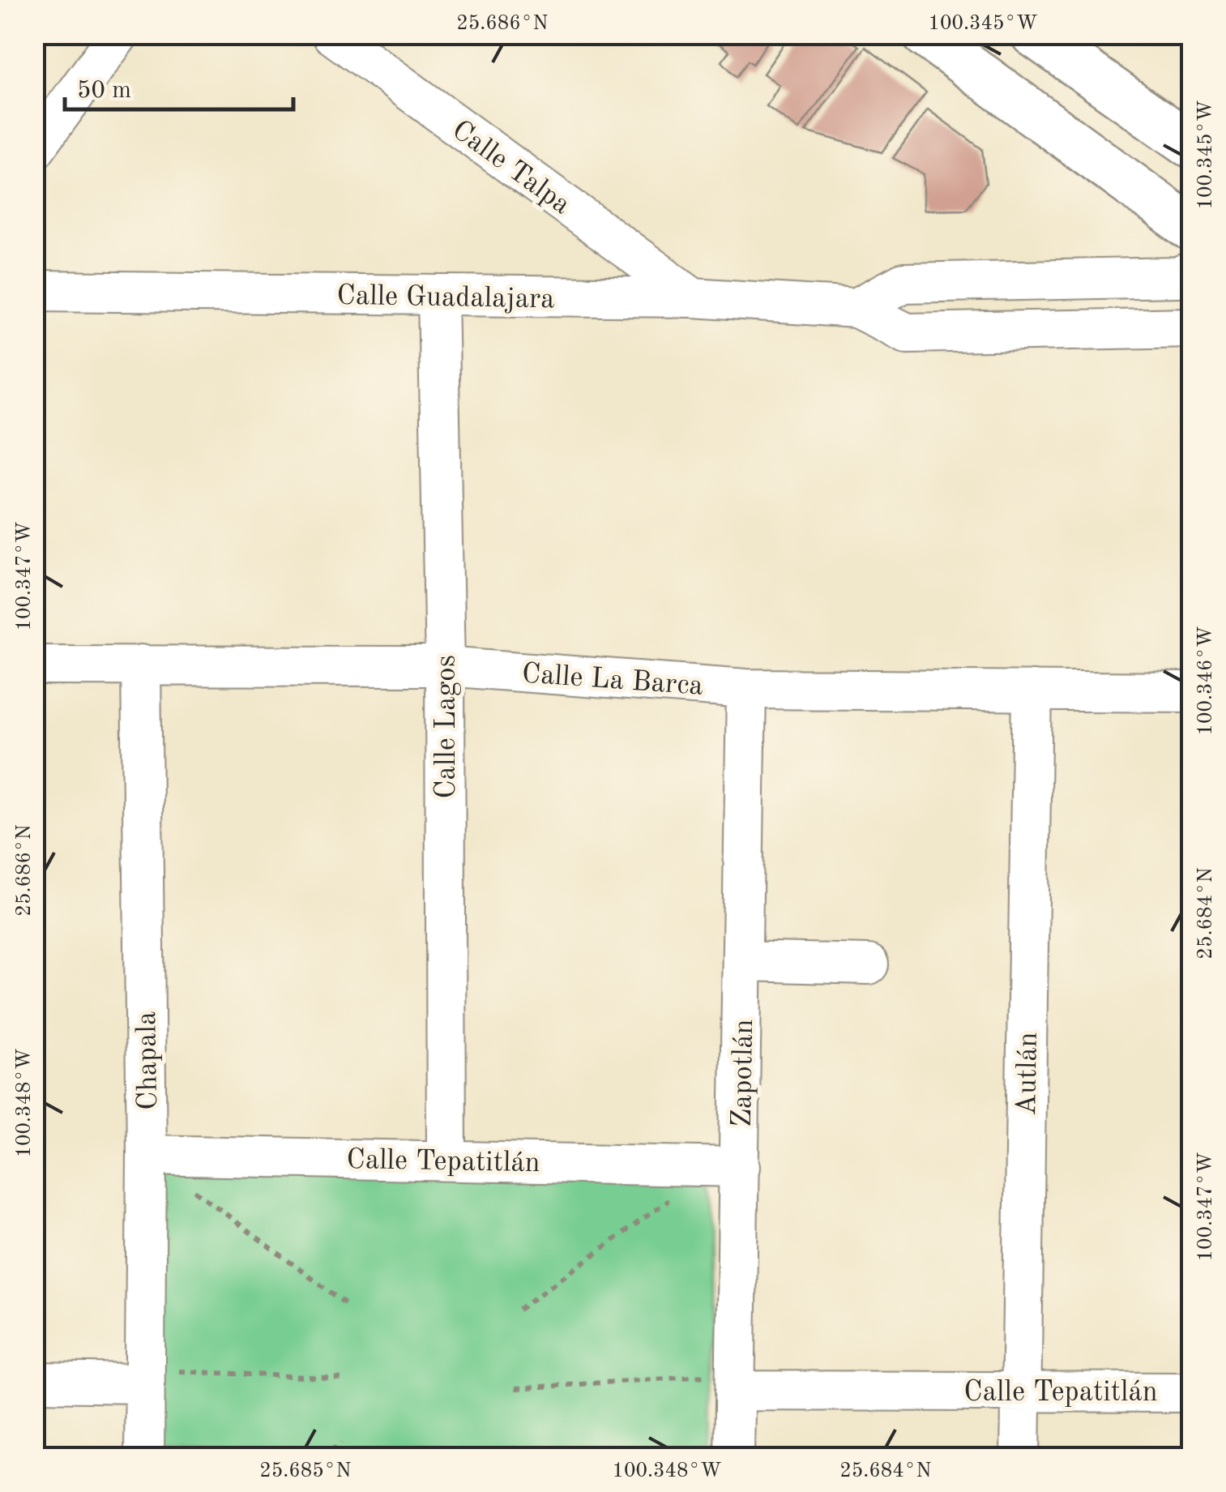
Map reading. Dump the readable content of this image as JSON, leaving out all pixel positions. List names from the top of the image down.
{
  "streets": {
    "street": [
      "Calle Talpa",
      "Calle Guadalajara",
      "Calle La Barca",
      "Calle Lagos",
      "Chapala",
      "Zapotlán",
      "Autlán",
      "Calle Tepatitlán"
    ]
  },
  "crossings": [
    ["Calle Talpa", "Calle Guadalajara"],
    ["Calle Guadalajara", "Calle Lagos"],
    ["Calle La Barca", "Calle Lagos"],
    ["Calle La Barca", "Chapala"],
    ["Calle La Barca", "Zapotlán"],
    ["Calle La Barca", "Autlán"],
    ["Calle Lagos", "Calle Tepatitlán"],
    ["Chapala", "Calle Tepatitlán"],
    ["Zapotlán", "Calle Tepatitlán"],
    ["Autlán", "Calle Tepatitlán"]
  ],
  "scale_bar": "50 m",
  "coordinates": [
    "25.686°N",
    "100.345°W",
    "100.347°W",
    "100.346°W",
    "25.684°N",
    "100.348°W",
    "25.685°N"
  ]
}
